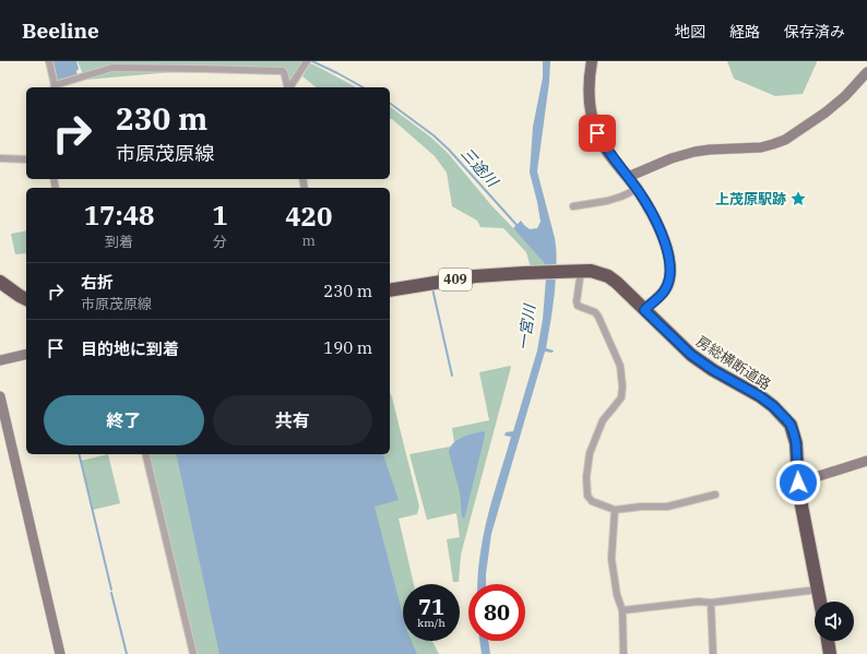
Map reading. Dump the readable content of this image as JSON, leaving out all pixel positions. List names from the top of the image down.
{
  "streets": {
    "highway": ["409", "房総横断道路"]
  },
  "water": ["三途川", "一宮川"],
  "places": {
    "place": ["上茂原駅跡"]
  },
  "page": {
    "header": "Beeline",
    "nav": ["地図", "経路", "保存済み"],
    "turn": ["230 m", "市原茂原線"],
    "eta": [
      "17:48",
      "到着",
      "1",
      "分",
      "420",
      "m"
    ],
    "list": [
      {
        "name": "右折",
        "note": "市原茂原線",
        "value": "230 m"
      },
      {
        "name": "目的地に到着",
        "value": "190 m"
      }
    ],
    "buttons": ["終了", "共有"],
    "speed": "71 km/h",
    "limit": "80"
  }
}
